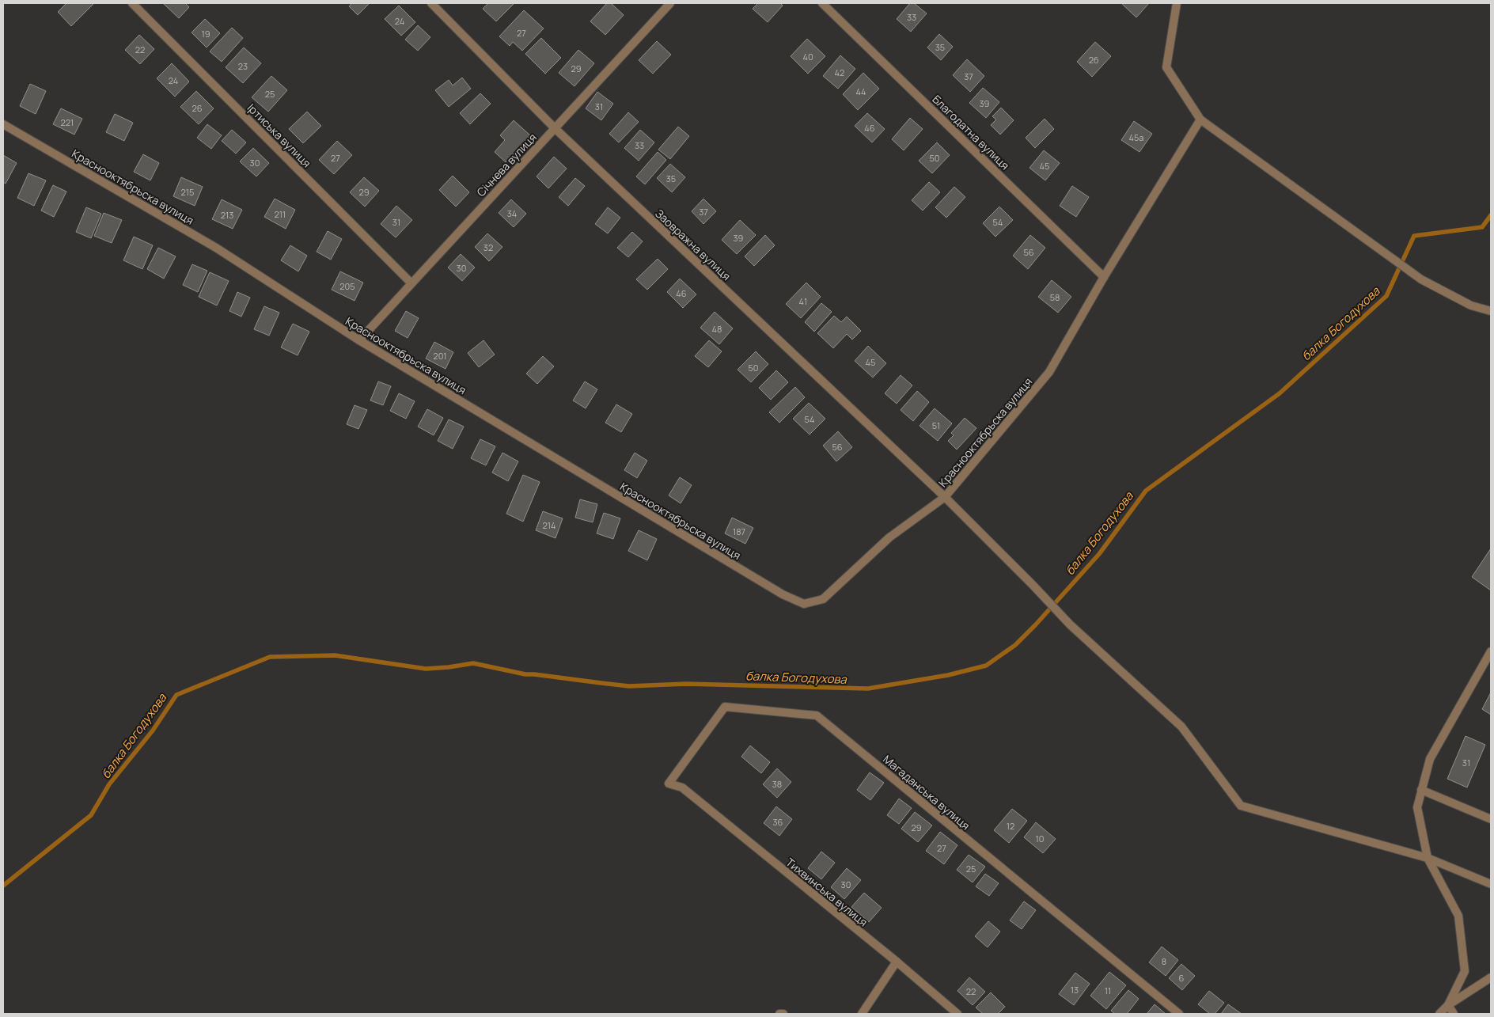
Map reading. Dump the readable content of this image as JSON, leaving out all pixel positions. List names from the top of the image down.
{
  "streets": {
    "street": [
      "Благодатна вулиця",
      "Іртиська вулиця",
      "Січнева вулиця",
      "Краснооктябрьска вулиця",
      "Заовражна вулиця",
      "Магаданська вулиця",
      "Тихвинська вулиця"
    ]
  },
  "crossings": [
    ["Благодатна вулиця", "Краснооктябрьска вулиця"],
    ["Іртиська вулиця", "Січнева вулиця"],
    ["Січнева вулиця", "Краснооктябрьска вулиця"],
    ["Січнева вулиця", "Заовражна вулиця"],
    ["Краснооктябрьска вулиця", "Заовражна вулиця"],
    ["Магаданська вулиця", "Тихвинська вулиця"]
  ],
  "water": ["балка Богодухова"],
  "house_numbers": [
    "33",
    "24",
    "27",
    "19",
    "35",
    "22",
    "40",
    "2б",
    "23",
    "29",
    "42",
    "37",
    "24",
    "44",
    "25",
    "39",
    "31",
    "26",
    "221",
    "46",
    "45а",
    "33",
    "27",
    "50",
    "30",
    "45",
    "35",
    "215",
    "29",
    "37",
    "34",
    "211",
    "213",
    "31",
    "54",
    "39",
    "32",
    "56",
    "30",
    "205",
    "46",
    "58",
    "41",
    "48",
    "201",
    "45",
    "50",
    "54",
    "51",
    "56",
    "214",
    "187",
    "31",
    "38",
    "36",
    "12",
    "29",
    "10",
    "27",
    "25",
    "30",
    "8",
    "6",
    "13",
    "11",
    "22"
  ]
}
